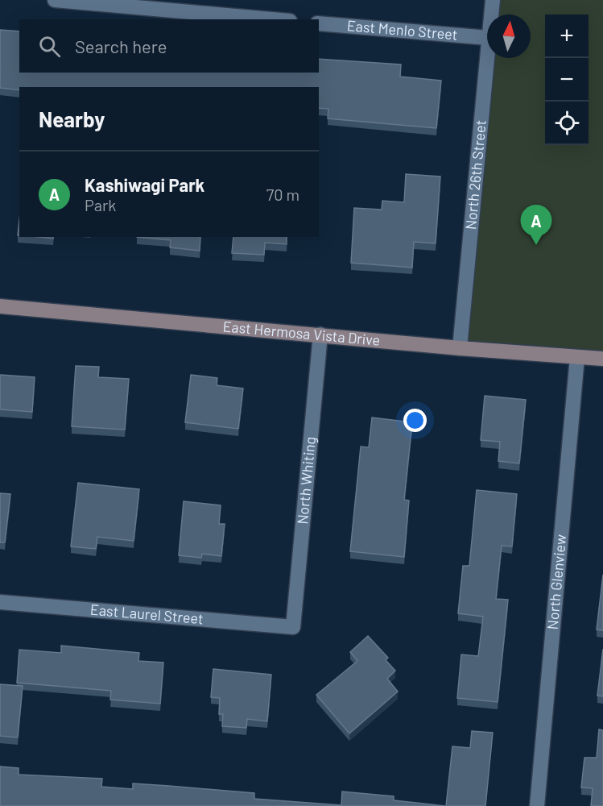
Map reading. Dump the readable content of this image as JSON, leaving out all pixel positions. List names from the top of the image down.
{
  "streets": {
    "street": [
      "East Menlo Street",
      "North 26th Street",
      "East Hermosa Vista Drive",
      "North Whiting",
      "North Glenview",
      "East Laurel Street"
    ]
  },
  "crossings": [
    ["North 26th Street", "East Hermosa Vista Drive"],
    ["East Hermosa Vista Drive", "North Whiting"],
    ["East Hermosa Vista Drive", "North Glenview"],
    ["North Whiting", "East Laurel Street"]
  ],
  "north": "top",
  "page": {
    "map_buttons": ["+", "−"],
    "search": "Search here",
    "heading": "Nearby",
    "list": [
      {
        "mark": "A",
        "name": "Kashiwagi Park",
        "note": "Park",
        "value": "70 m"
      }
    ],
    "pins": "A"
  }
}
